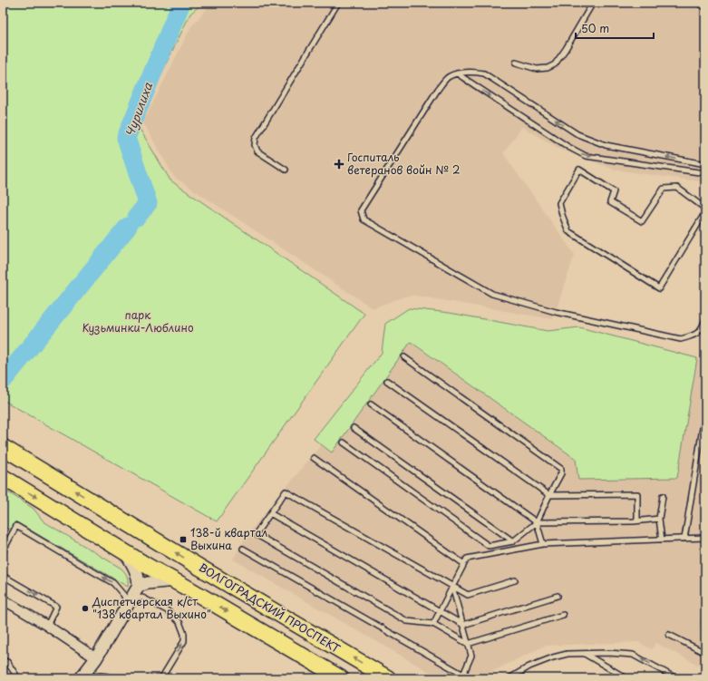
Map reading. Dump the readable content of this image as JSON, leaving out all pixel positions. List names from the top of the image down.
{
  "streets": {
    "main road": ["ВОЛГОГРАДСКИЙ ПРОСПЕКТ"]
  },
  "water": ["Чурилиха"],
  "parks": ["парк Кузьминки-Люблино"],
  "places": {
    "health": ["Госпиталь ветеранов войн № 2"],
    "transit": ["138-й квартал Выхина"],
    "other": ["Диспетчерская к/ст \"138 квартал Выхино\""]
  },
  "scale_bar": "50 m"
}
